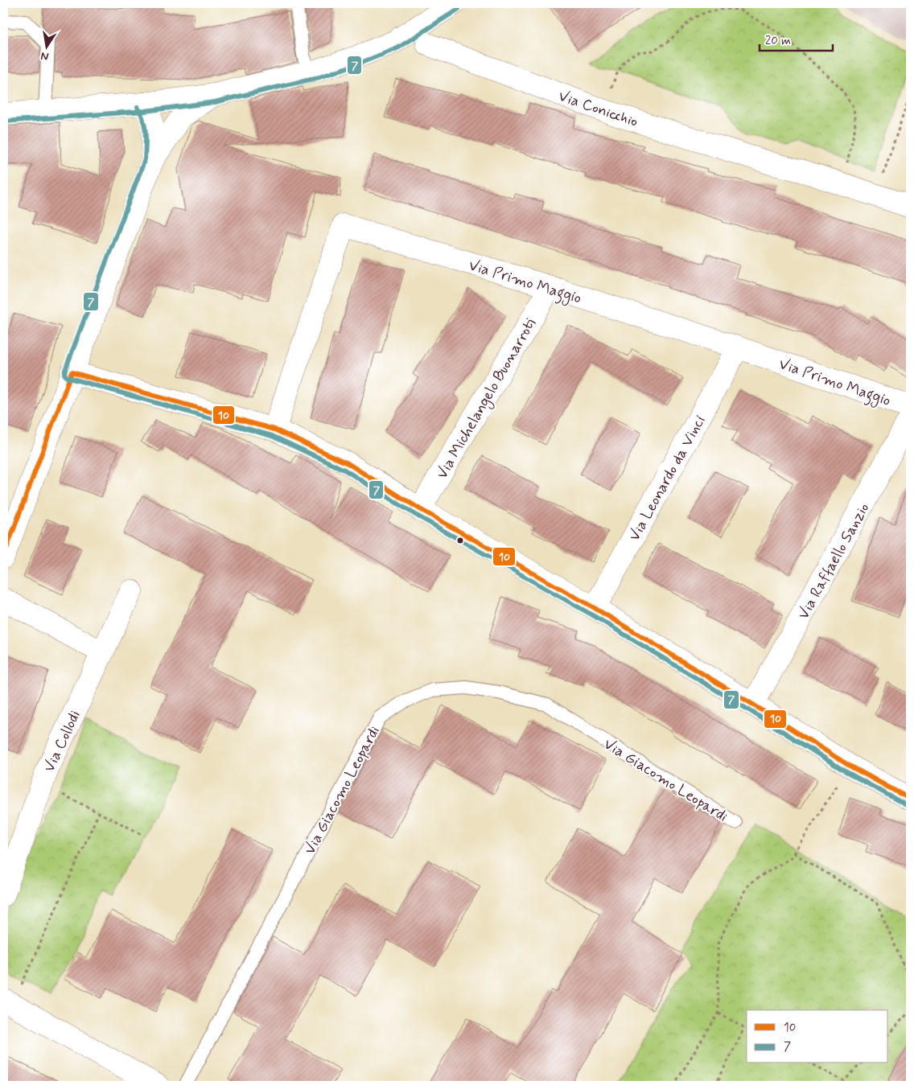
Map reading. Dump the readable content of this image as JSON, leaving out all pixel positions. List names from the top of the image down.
{
  "streets": {
    "street": [
      "Via Conicchio",
      "Via Primo Maggio",
      "Via Michelangelo Buonarroti",
      "Via Leonardo da Vinci",
      "Via Raffaello Sanzio",
      "Via Collodi"
    ],
    "lane": ["Via Giacomo Leopardi"]
  },
  "crossings": [
    ["Via Primo Maggio", "Via Michelangelo Buonarroti"],
    ["Via Primo Maggio", "Via Leonardo da Vinci"]
  ],
  "lines": ["transit line 7", "transit line 10"],
  "legend": ["10", "7"],
  "scale_bar": "20 m",
  "north": "bottom"
}
